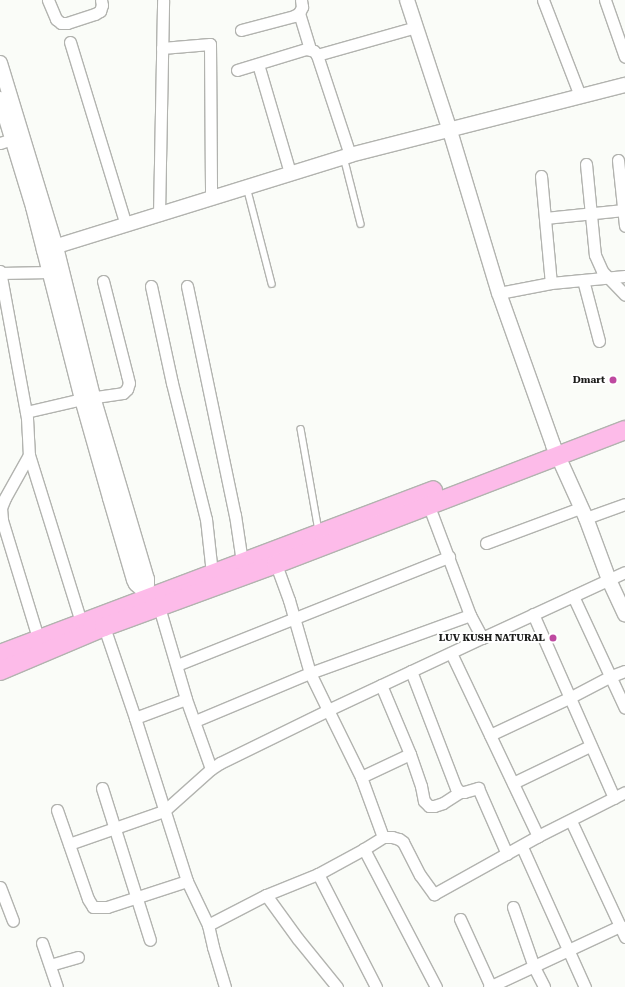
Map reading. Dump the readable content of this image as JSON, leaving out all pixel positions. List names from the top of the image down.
{
  "places": ["Dmart", "LUV KUSH NATURAL"]
}
